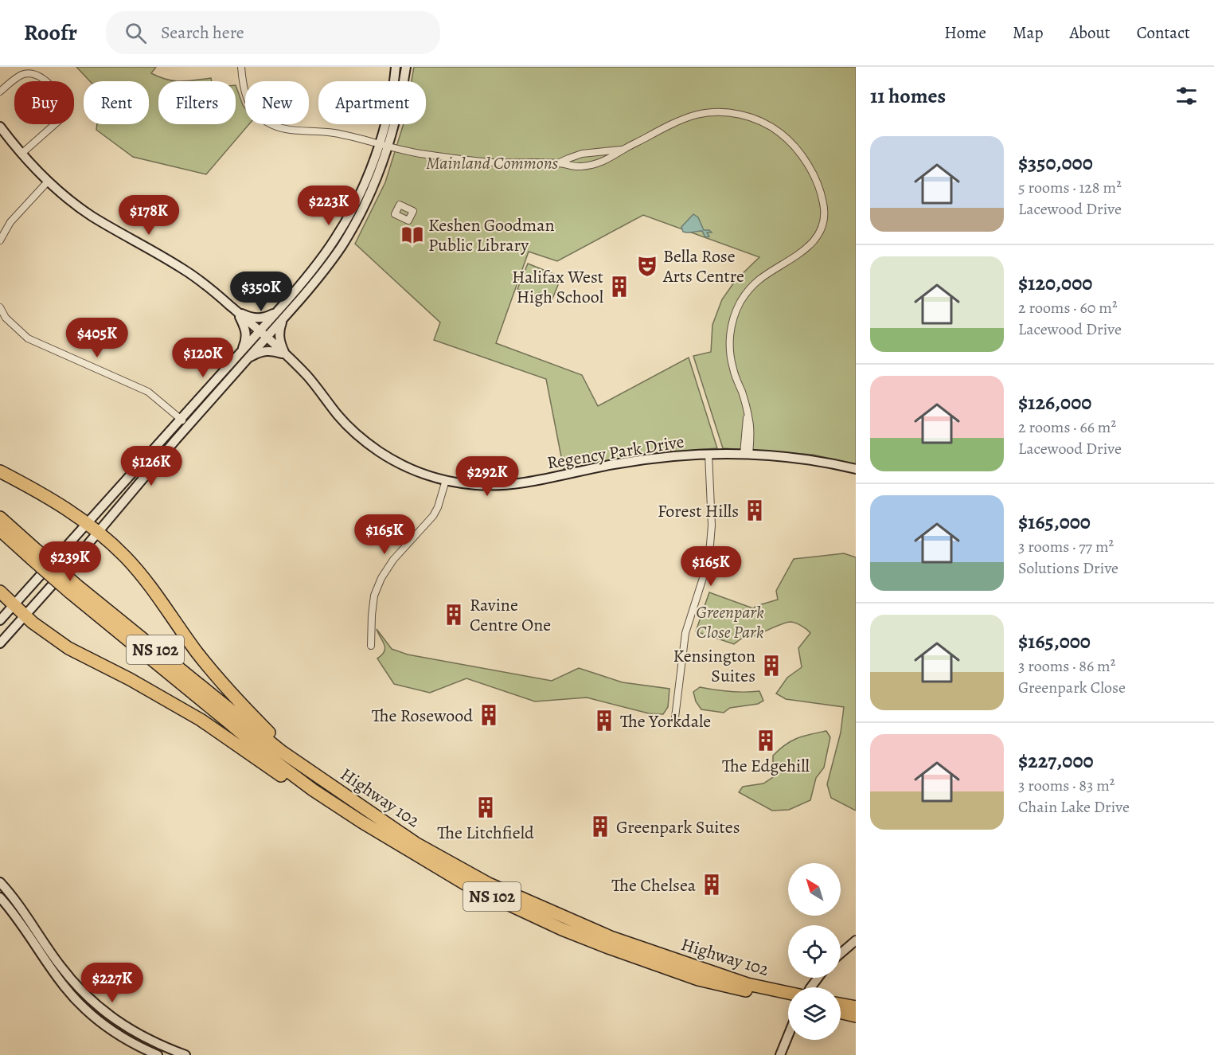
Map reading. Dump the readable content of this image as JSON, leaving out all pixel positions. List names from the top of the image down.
{
  "streets": {
    "highway": ["NS 102", "Highway 102"],
    "street": ["Regency Park Drive"]
  },
  "parks": ["Mainland Commons", "Greenpark Close Park"],
  "places": {
    "library": ["Keshen Goodman Public Library"],
    "theatre": ["Bella Rose Arts Centre"],
    "building": [
      "Halifax West High School",
      "Forest Hills",
      "Ravine Centre One",
      "Kensington Suites",
      "The Rosewood",
      "The Yorkdale",
      "The Edgehill",
      "The Litchfield",
      "Greenpark Suites",
      "The Chelsea"
    ]
  },
  "north": "top left",
  "page": {
    "header": "Roofr",
    "search": "Search here",
    "nav": [
      "Home",
      "Map",
      "About",
      "Contact"
    ],
    "heading": "11 homes",
    "chip": [
      "Buy",
      "Rent",
      "Filters",
      "New",
      "Apartment"
    ],
    "list": [
      {
        "name": "$350,000",
        "note": "5 rooms · 128 m² · Lacewood Drive"
      },
      {
        "name": "$120,000",
        "note": "2 rooms · 60 m² · Lacewood Drive"
      },
      {
        "name": "$126,000",
        "note": "2 rooms · 66 m² · Lacewood Drive"
      },
      {
        "name": "$165,000",
        "note": "3 rooms · 77 m² · Solutions Drive"
      },
      {
        "name": "$165,000",
        "note": "3 rooms · 86 m² · Greenpark Close"
      },
      {
        "name": "$227,000",
        "note": "3 rooms · 83 m² · Chain Lake Drive"
      }
    ],
    "price": [
      "$223K",
      "$178K",
      "$350K",
      "$405K",
      "$120K",
      "$126K",
      "$292K",
      "$165K",
      "$239K",
      "$165K",
      "$227K"
    ]
  }
}
